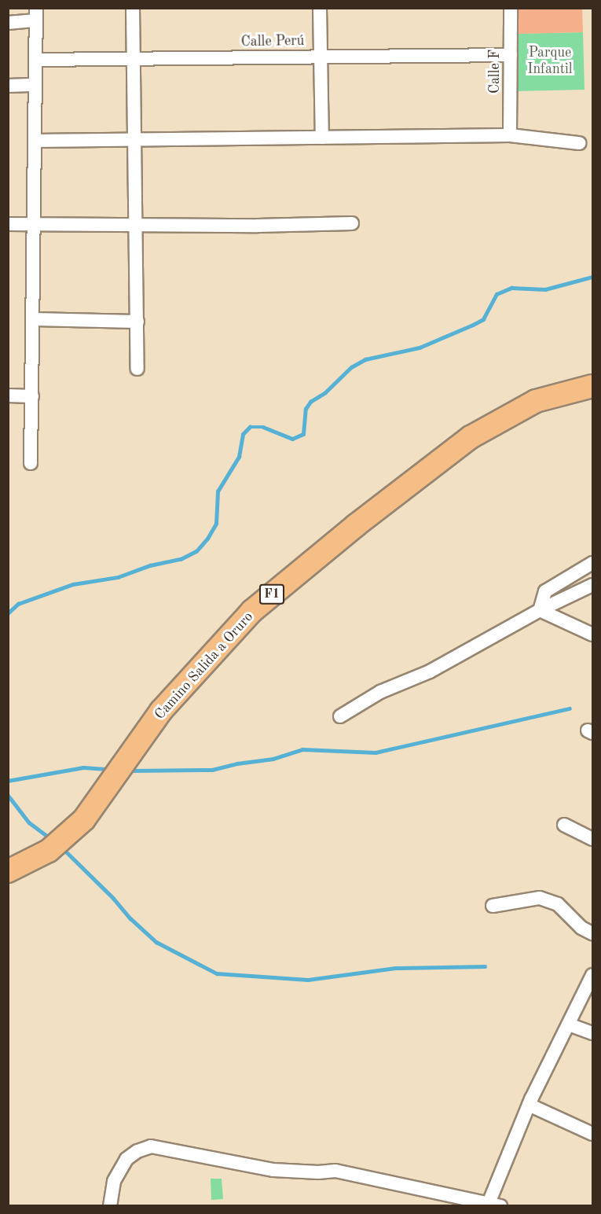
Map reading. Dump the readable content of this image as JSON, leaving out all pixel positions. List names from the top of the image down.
{
  "streets": {
    "highway": ["F1", "Camino Salida a Oruro"],
    "street": ["Calle Perú", "Calle F"]
  },
  "crossings": [
    ["Calle Perú", "Calle F"]
  ],
  "parks": ["Parque Infantil"]
}
